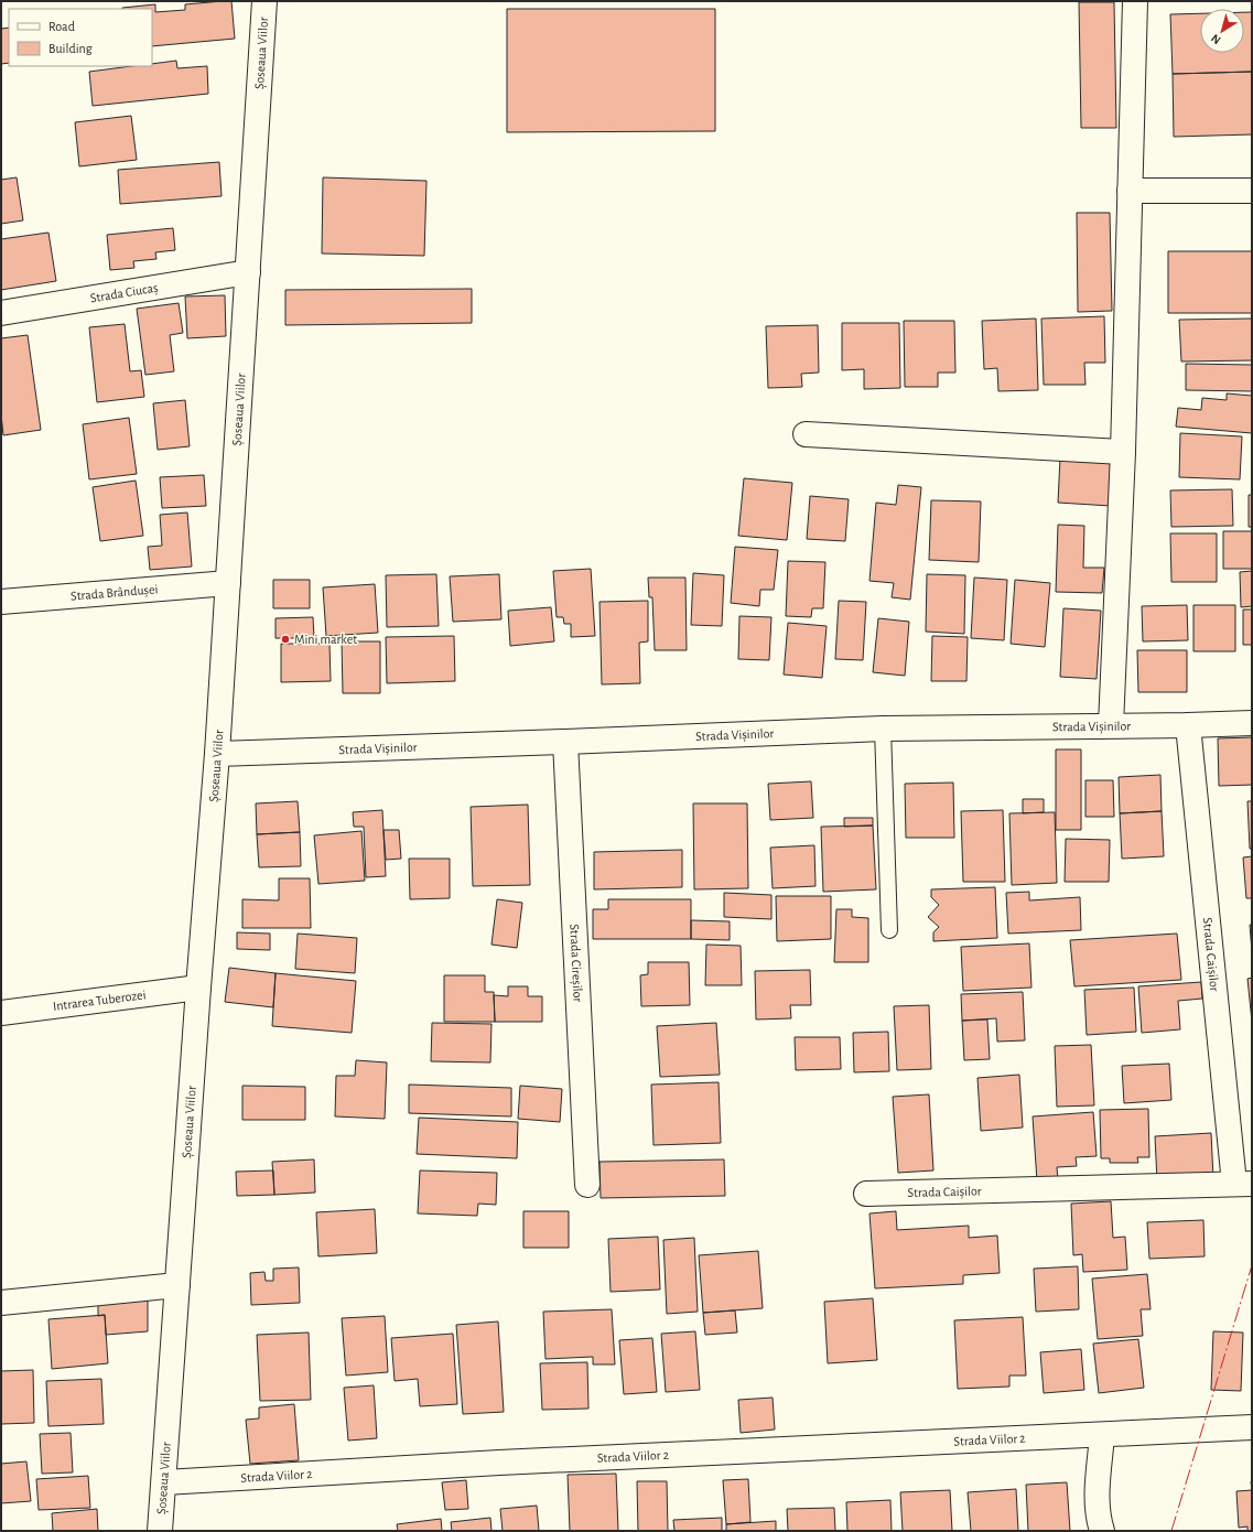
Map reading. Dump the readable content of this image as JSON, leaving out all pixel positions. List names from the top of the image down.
{
  "streets": {
    "street": [
      "Șoseaua Viilor",
      "Strada Ciucaș",
      "Strada Brândușei",
      "Strada Vișinilor",
      "Strada Caișilor",
      "Strada Cireșilor",
      "Intrarea Tuberozei",
      "Strada Viilor 2"
    ]
  },
  "crossings": [
    ["Șoseaua Viilor", "Strada Ciucaș"],
    ["Șoseaua Viilor", "Strada Brândușei"],
    ["Șoseaua Viilor", "Strada Vișinilor"],
    ["Șoseaua Viilor", "Intrarea Tuberozei"],
    ["Șoseaua Viilor", "Strada Viilor 2"],
    ["Strada Vișinilor", "Strada Caișilor"],
    ["Strada Vișinilor", "Strada Cireșilor"]
  ],
  "places": ["Mini market"],
  "legend": ["Road", "Building"],
  "north": "bottom left"
}
